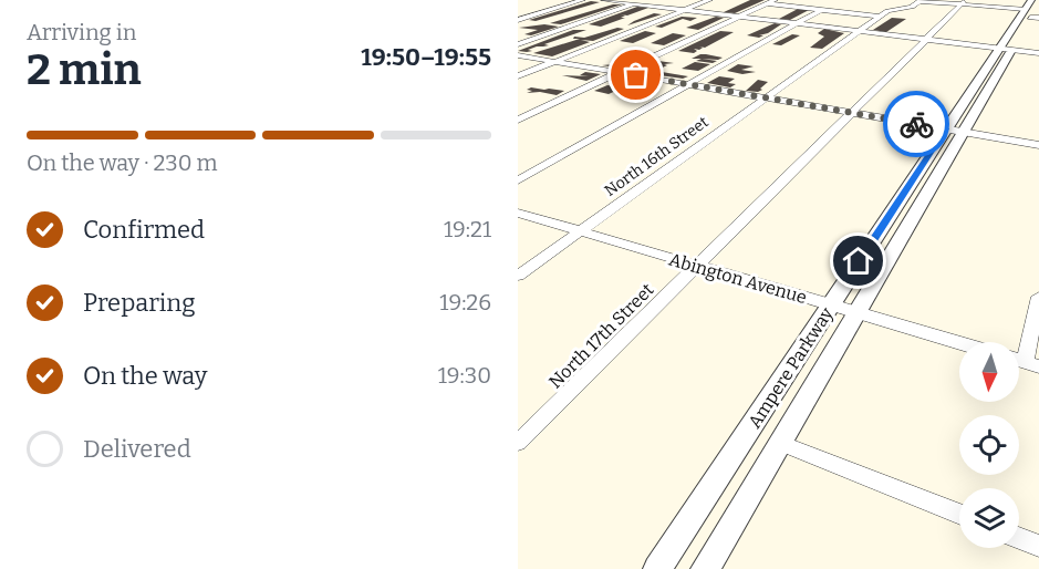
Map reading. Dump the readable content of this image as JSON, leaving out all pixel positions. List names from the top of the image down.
{
  "streets": {
    "street": [
      "North 16th Street",
      "Abington Avenue",
      "North 17th Street",
      "Ampere Parkway"
    ]
  },
  "crossings": [
    ["North 16th Street", "Abington Avenue"],
    ["Abington Avenue", "North 17th Street"],
    ["Abington Avenue", "Ampere Parkway"]
  ],
  "north": "bottom",
  "page": {
    "heading": ["2 min", "Arriving in", "19:50–19:55"],
    "bar": "On the way · 230 m",
    "list": [
      ["Confirmed", "19:21"],
      ["Preparing", "19:26"],
      ["On the way", "19:30"],
      "Delivered"
    ]
  }
}
